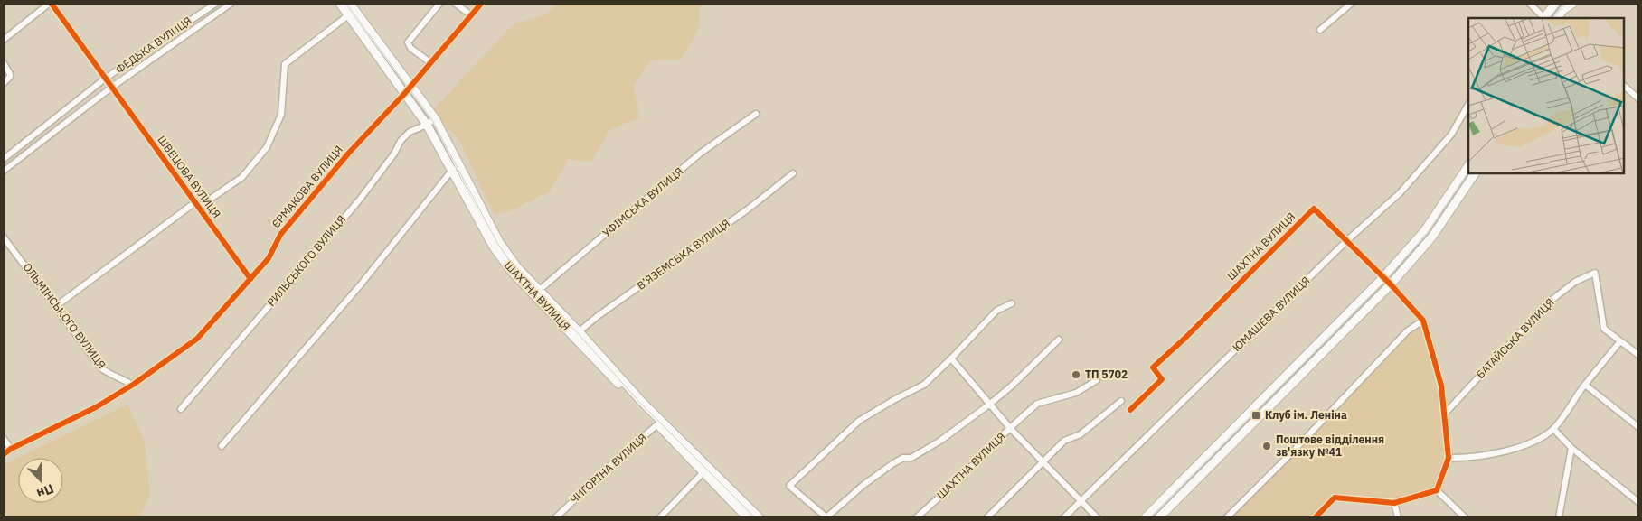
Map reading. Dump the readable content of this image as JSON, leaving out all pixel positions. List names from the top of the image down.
{
  "streets": {
    "main road": ["ШАХТНА ВУЛИЦЯ"],
    "street": [
      "ФЕДЬКА ВУЛИЦЯ",
      "ШВЕЦОВА ВУЛИЦЯ",
      "ЄРМАКОВА ВУЛИЦЯ",
      "УФІМСЬКА ВУЛИЦЯ",
      "В’ЯЗЕМСЬКА ВУЛИЦЯ",
      "РИЛЬСЬКОГО ВУЛИЦЯ",
      "ЮМАШЕВА ВУЛИЦЯ",
      "ОЛЬМІНСЬКОГО ВУЛИЦЯ",
      "БАТАЙСЬКА ВУЛИЦЯ",
      "ЧИГОРІНА ВУЛИЦЯ"
    ]
  },
  "crossings": [
    ["ФЕДЬКА ВУЛИЦЯ", "ШВЕЦОВА ВУЛИЦЯ"],
    ["ШВЕЦОВА ВУЛИЦЯ", "ЄРМАКОВА ВУЛИЦЯ"],
    ["ЄРМАКОВА ВУЛИЦЯ", "ШАХТНА ВУЛИЦЯ"],
    ["ЄРМАКОВА ВУЛИЦЯ", "ОЛЬМІНСЬКОГО ВУЛИЦЯ"],
    ["УФІМСЬКА ВУЛИЦЯ", "ШАХТНА ВУЛИЦЯ"],
    ["ШАХТНА ВУЛИЦЯ", "В’ЯЗЕМСЬКА ВУЛИЦЯ"],
    ["ШАХТНА ВУЛИЦЯ", "РИЛЬСЬКОГО ВУЛИЦЯ"],
    ["ШАХТНА ВУЛИЦЯ", "ЮМАШЕВА ВУЛИЦЯ"],
    ["ШАХТНА ВУЛИЦЯ", "ЧИГОРІНА ВУЛИЦЯ"]
  ],
  "places": {
    "other": ["ТП 5702", "Поштове відділення зв'язку №41"],
    "transit": ["Клуб ім. Леніна"]
  },
  "north": "bottom right"
}
